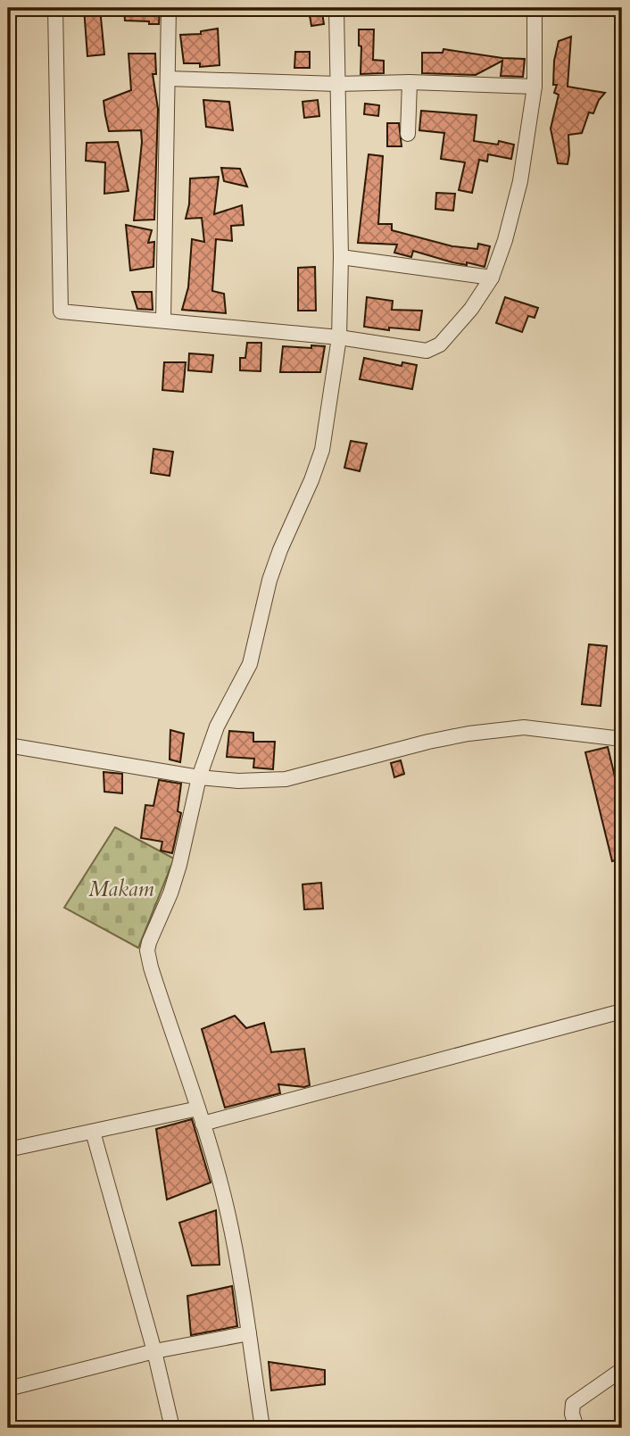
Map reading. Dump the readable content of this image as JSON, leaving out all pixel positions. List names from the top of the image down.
{
  "parks": ["Makam"]
}
